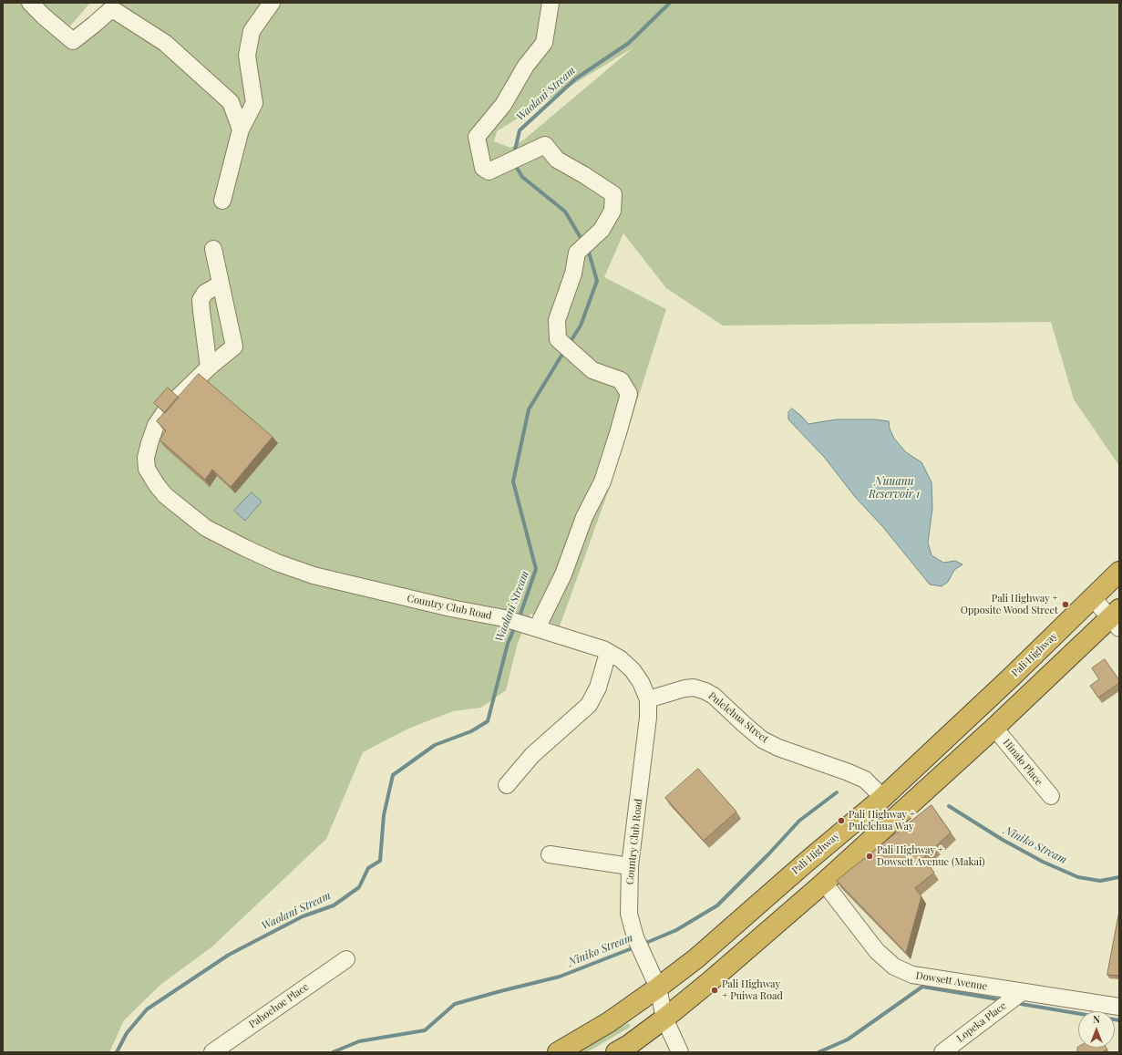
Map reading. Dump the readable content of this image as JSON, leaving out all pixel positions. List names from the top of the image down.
{
  "streets": {
    "highway": ["Pali Highway"],
    "street": [
      "Country Club Road",
      "Pulelehua Street",
      "Hinalo Place",
      "Dowsett Avenue",
      "Pahoehoe Place",
      "Lopeka Place"
    ]
  },
  "crossings": [
    ["Country Club Road", "Pali Highway"],
    ["Country Club Road", "Pulelehua Street"],
    ["Pali Highway", "Pulelehua Street"],
    ["Dowsett Avenue", "Lopeka Place"]
  ],
  "water": ["Waolani Stream", "Nuuanu Reservoir 1", "Niniko Stream"],
  "places": [
    "Pali Highway + Opposite Wood Street",
    "Pali Highway + Pulelehua Way",
    "Pali Highway + Dowsett Avenue (Makai)",
    "Pali Highway + Puiwa Road"
  ],
  "north": "top"
}
